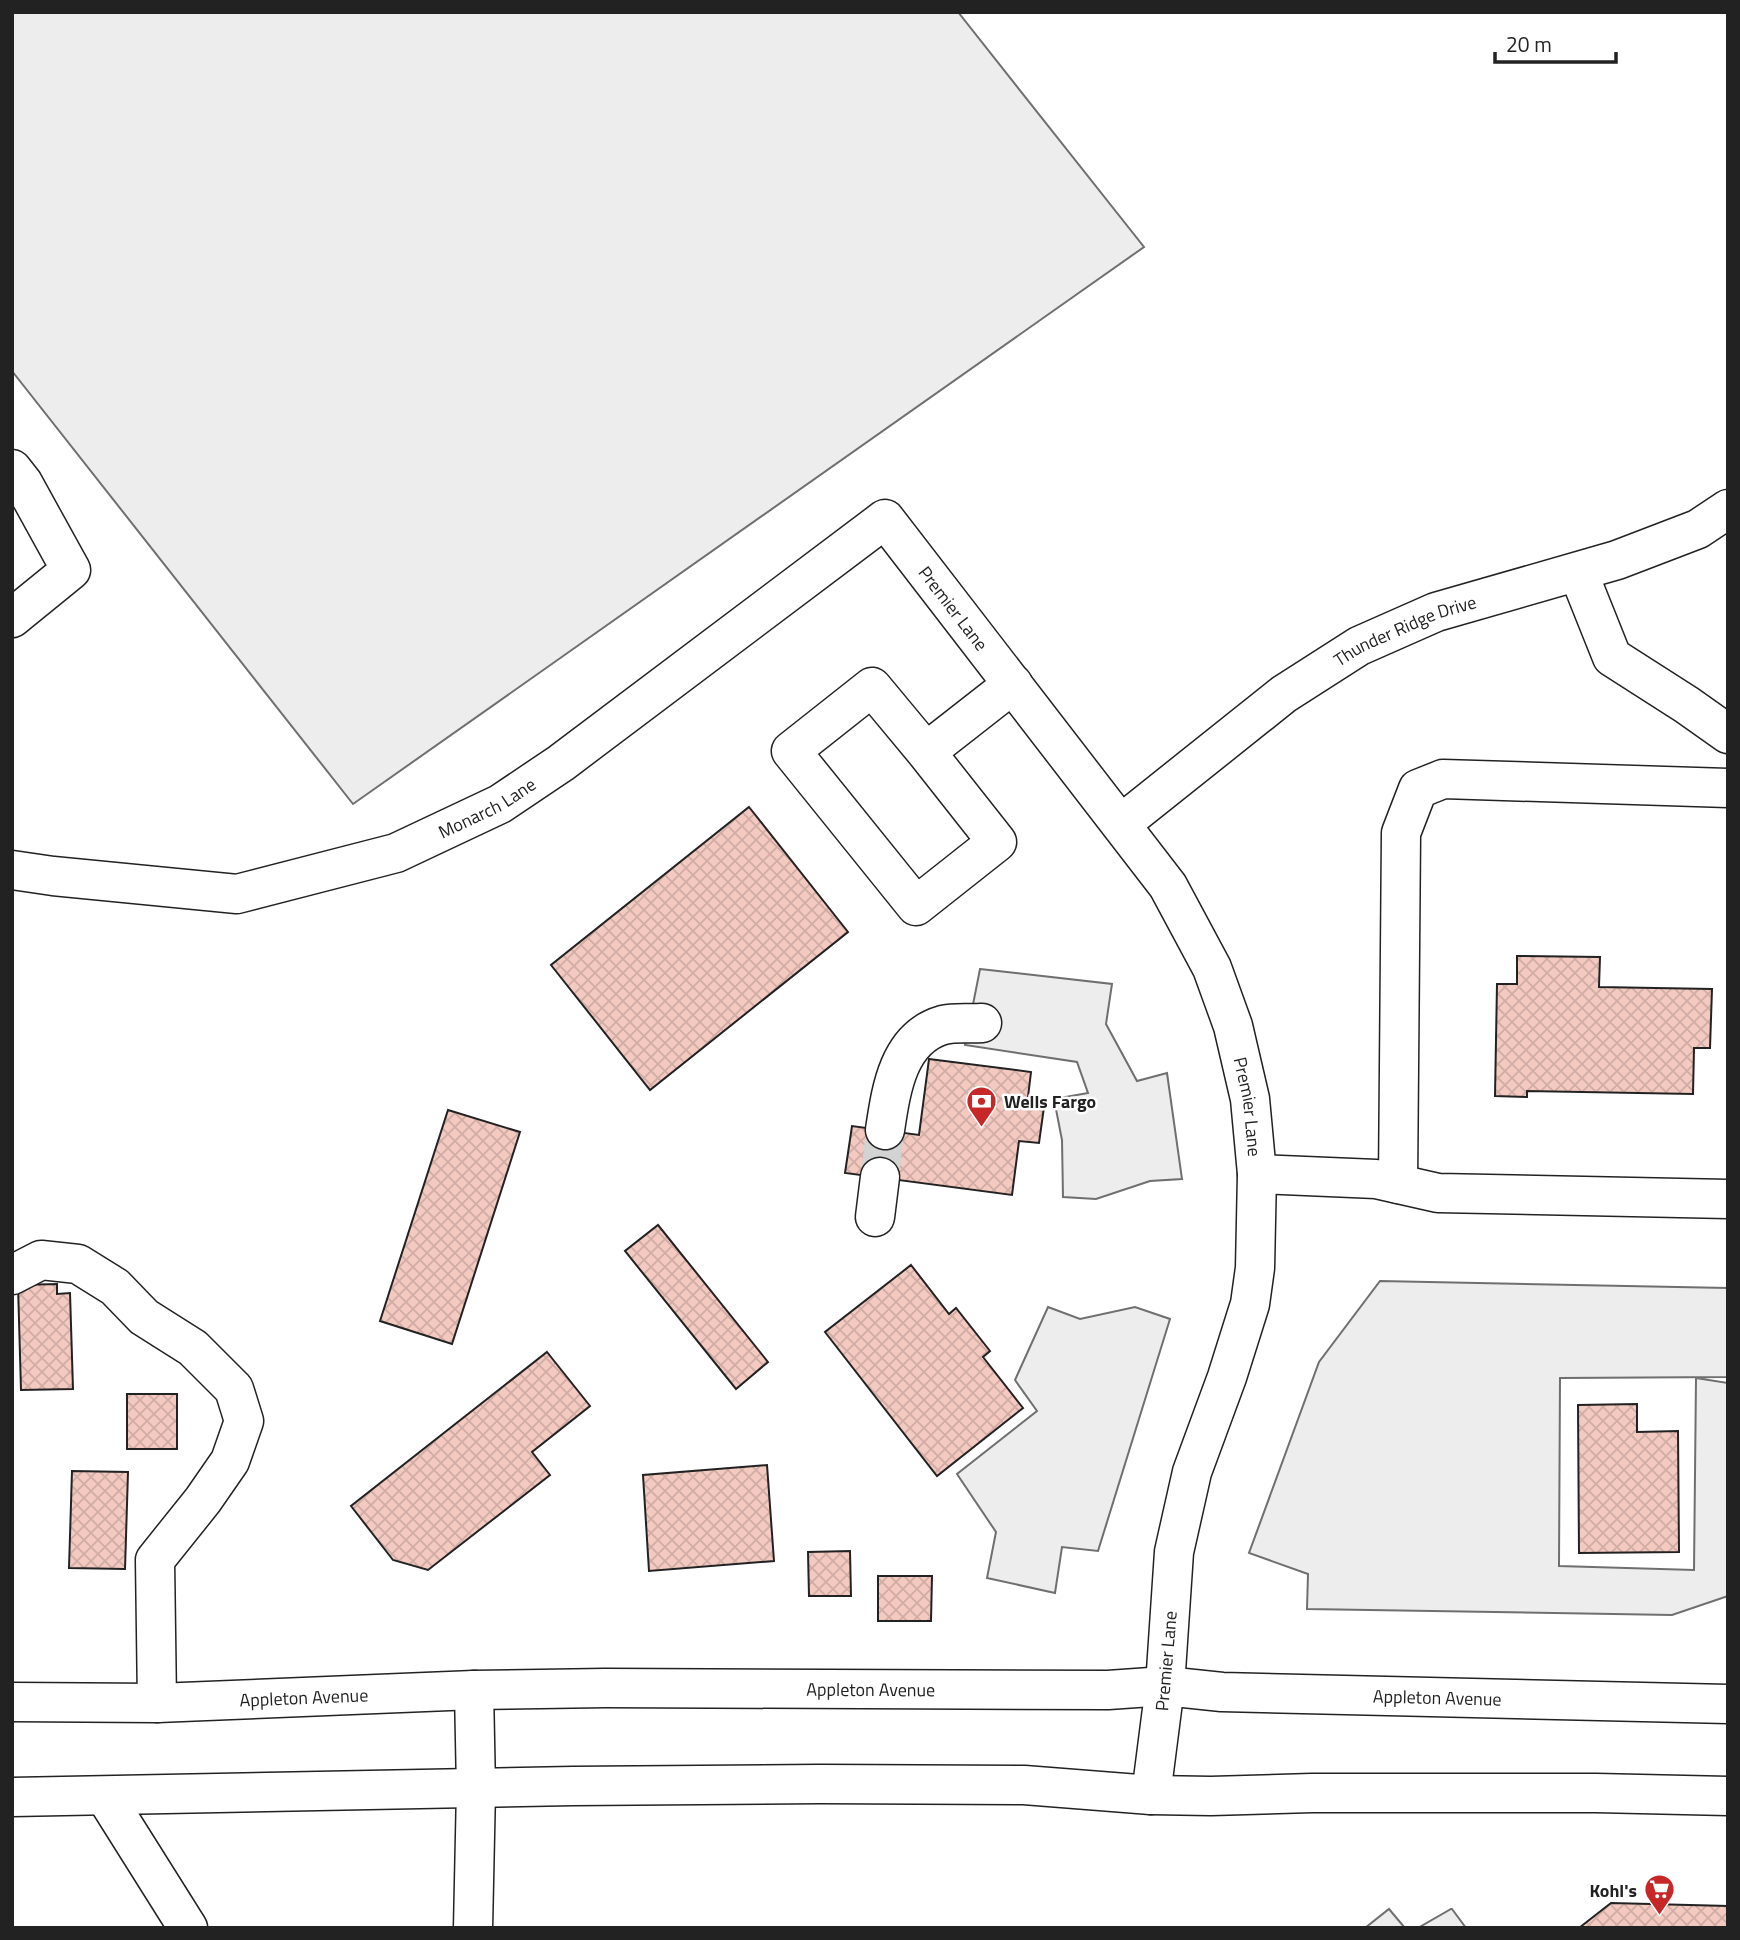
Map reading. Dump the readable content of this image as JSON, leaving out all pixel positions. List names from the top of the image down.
{
  "streets": {
    "main road": [
      "Premier Lane",
      "Thunder Ridge Drive",
      "Monarch Lane",
      "Appleton Avenue"
    ]
  },
  "crossings": [
    ["Premier Lane", "Thunder Ridge Drive"],
    ["Premier Lane", "Monarch Lane"],
    ["Premier Lane", "Appleton Avenue"]
  ],
  "places": {
    "bank": ["Wells Fargo"],
    "supermarket": ["Kohl's"]
  },
  "scale_bar": "20 m"
}
